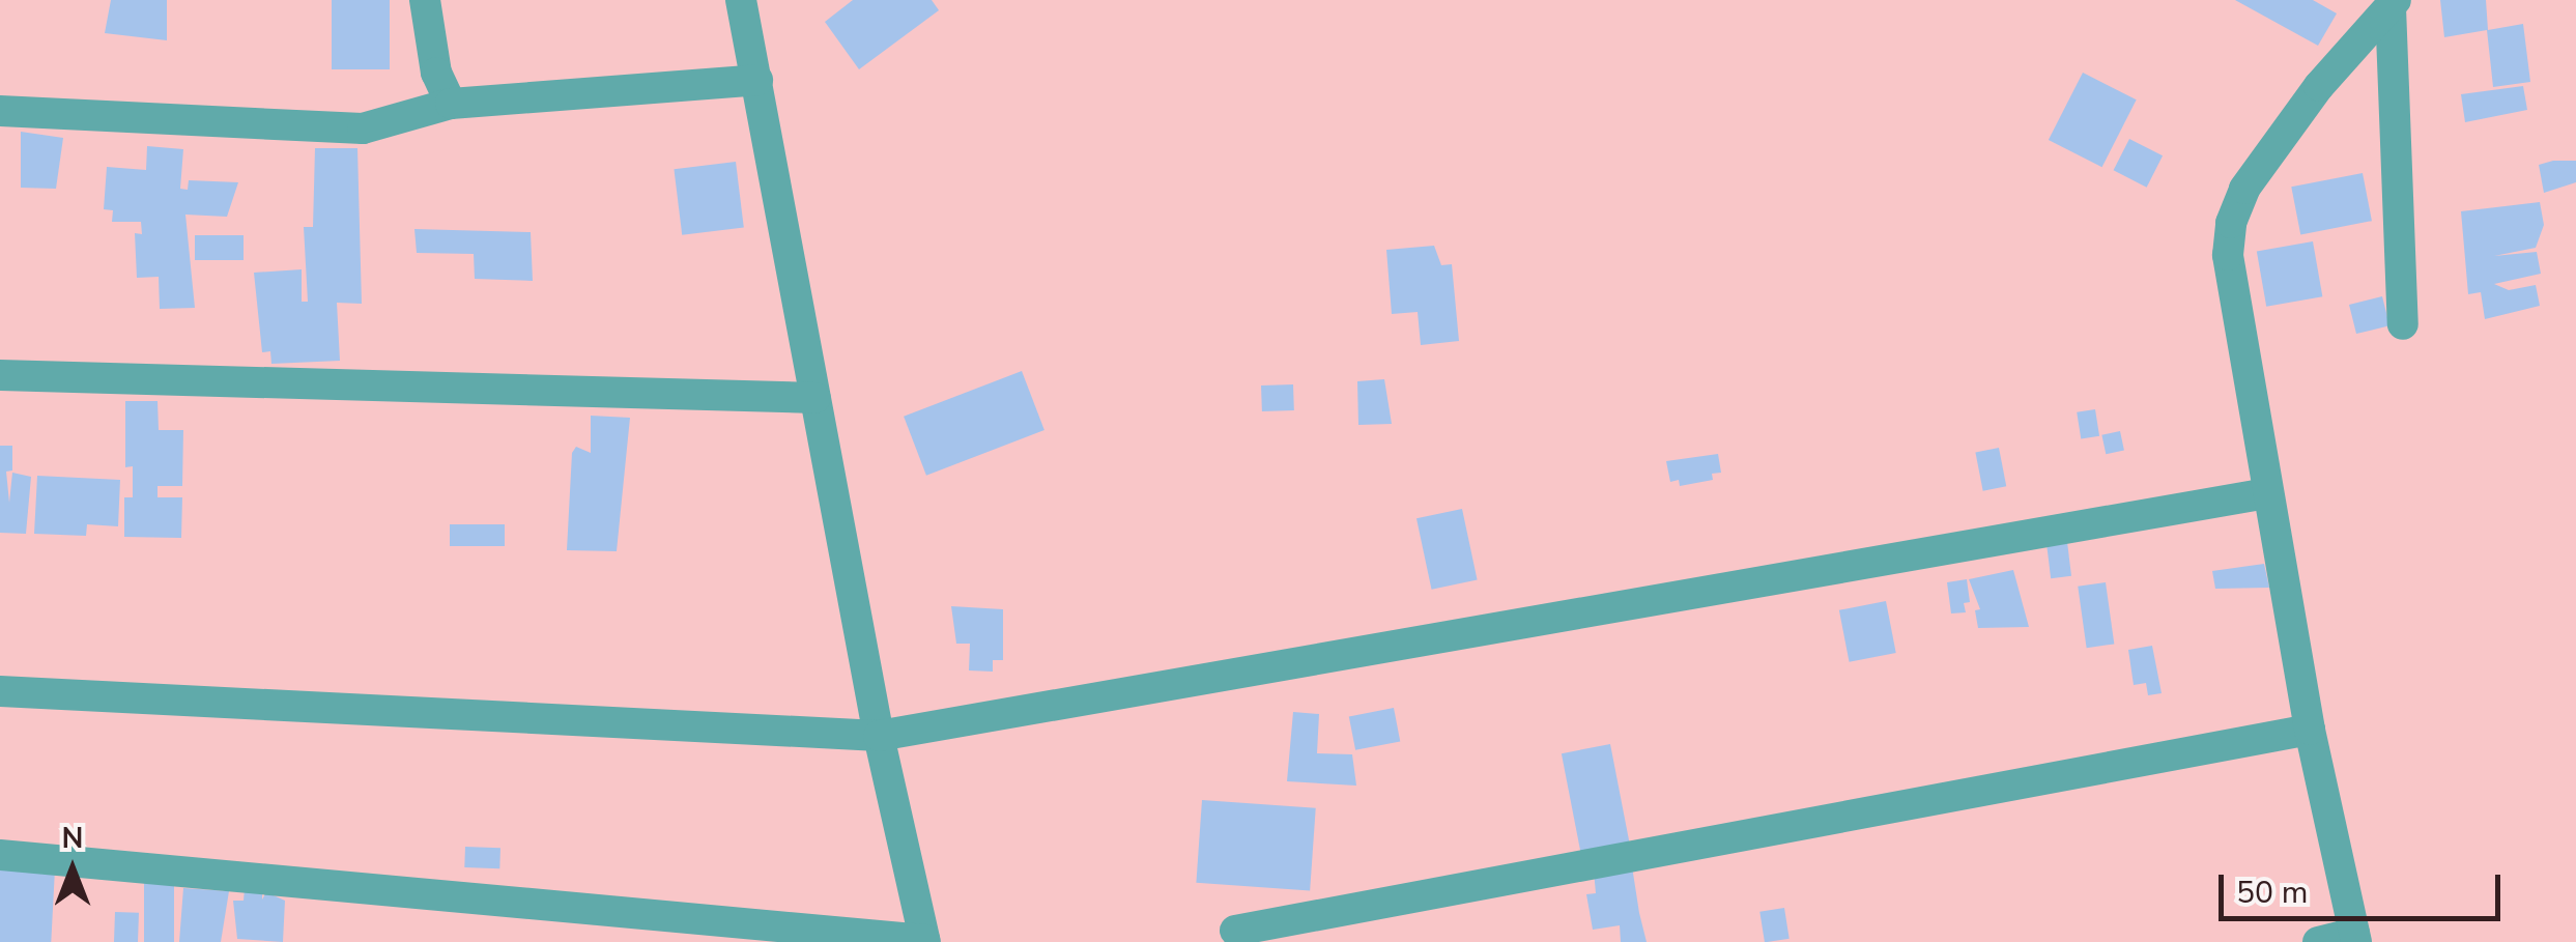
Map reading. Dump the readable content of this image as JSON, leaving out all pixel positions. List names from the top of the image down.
{
  "scale_bar": "50 m",
  "north": "top"
}
